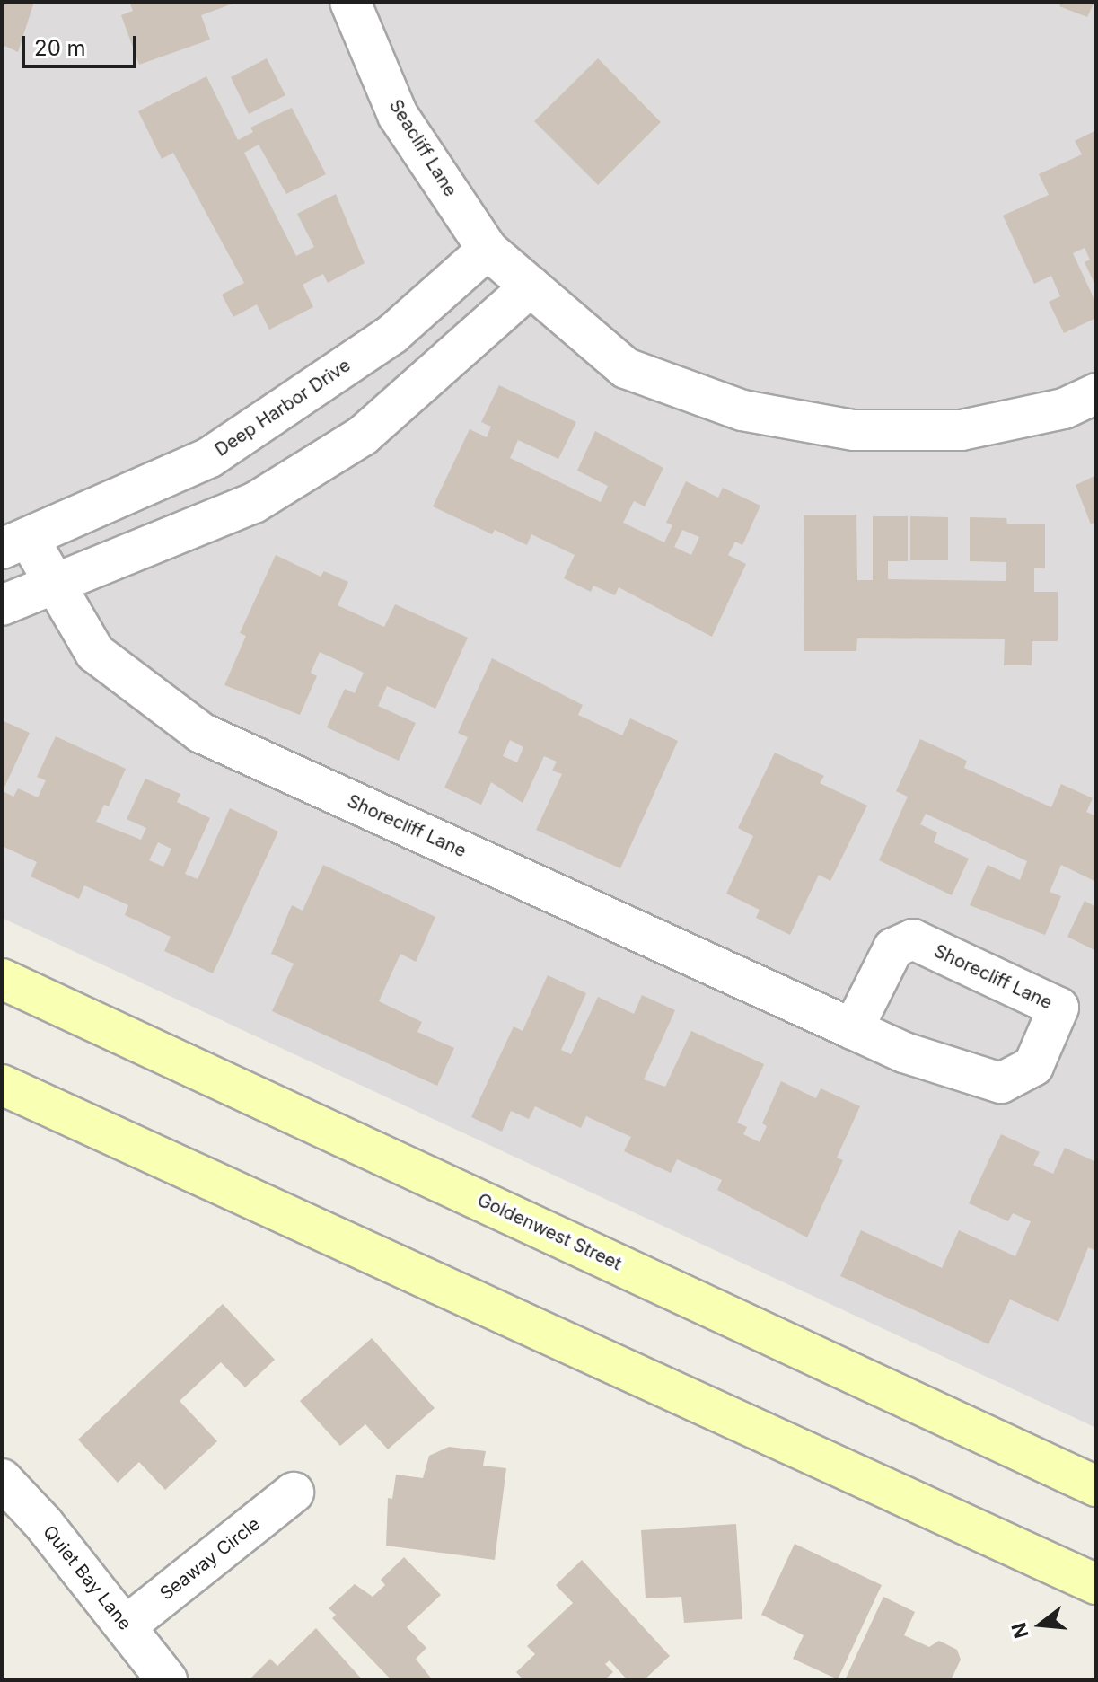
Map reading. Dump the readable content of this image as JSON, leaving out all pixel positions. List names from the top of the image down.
{
  "streets": {
    "main road": ["Goldenwest Street"],
    "street": [
      "Seacliff Lane",
      "Deep Harbor Drive",
      "Shorecliff Lane",
      "Seaway Circle",
      "Quiet Bay Lane"
    ]
  },
  "crossings": [
    ["Seacliff Lane", "Deep Harbor Drive"],
    ["Deep Harbor Drive", "Shorecliff Lane"],
    ["Seaway Circle", "Quiet Bay Lane"]
  ],
  "scale_bar": "20 m",
  "north": "left"
}
